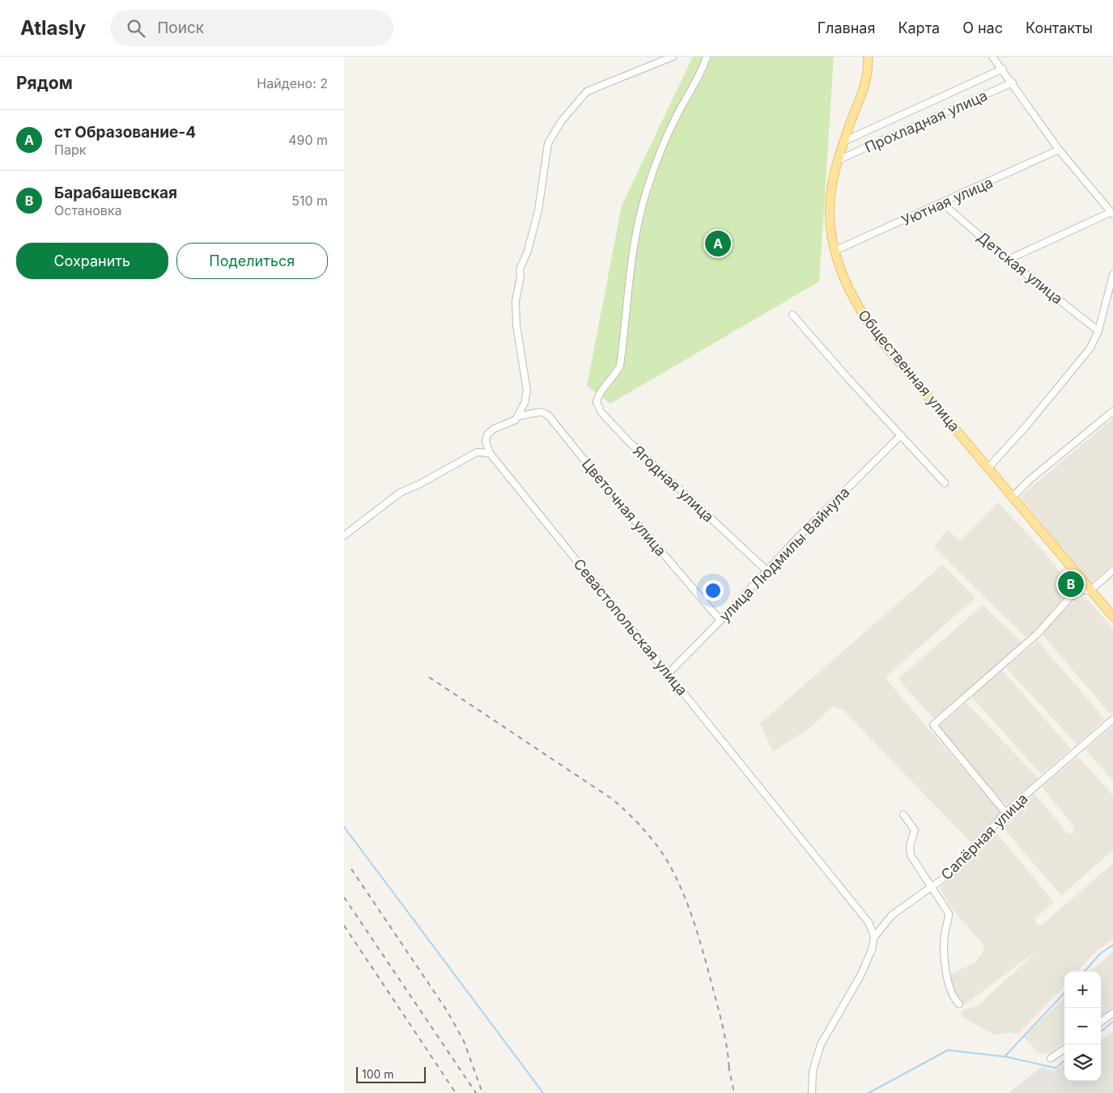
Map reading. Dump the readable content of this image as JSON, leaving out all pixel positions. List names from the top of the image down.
{
  "streets": {
    "main road": ["Общественная улица"],
    "street": [
      "Прохладная улица",
      "Уютная улица",
      "Детская улица",
      "Ягодная улица",
      "Цветочная улица",
      "улица Людмилы Вайнула",
      "Севастопольская улица",
      "Сапёрная улица"
    ]
  },
  "crossings": [
    ["Прохладная улица", "Общественная улица"],
    ["Уютная улица", "Детская улица"],
    ["Уютная улица", "Общественная улица"],
    ["Ягодная улица", "улица Людмилы Вайнула"],
    ["Цветочная улица", "улица Людмилы Вайнула"],
    ["улица Людмилы Вайнула", "Севастопольская улица"],
    ["Севастопольская улица", "Сапёрная улица"]
  ],
  "scale_bar": "100 m",
  "page": {
    "header": "Atlasly",
    "search": "Поиск",
    "nav": [
      "Главная",
      "Карта",
      "О нас",
      "Контакты"
    ],
    "heading": ["Рядом", "Найдено: 2"],
    "list": [
      {
        "mark": "A",
        "name": "ст Образование-4",
        "note": "Парк",
        "value": "490 m"
      },
      {
        "mark": "B",
        "name": "Барабашевская",
        "note": "Остановка",
        "value": "510 m"
      }
    ],
    "pins": ["A", "B"],
    "buttons": ["Сохранить", "Поделиться"],
    "map_buttons": ["+", "−"],
    "scale": "100 m"
  }
}
